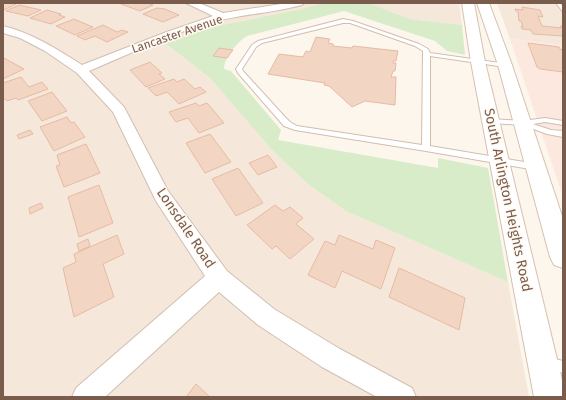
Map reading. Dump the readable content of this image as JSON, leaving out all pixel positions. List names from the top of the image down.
{
  "streets": {
    "main road": ["South Arlington Heights Road"],
    "street": ["Lancaster Avenue", "Lonsdale Road"]
  },
  "crossings": [
    ["Lancaster Avenue", "Lonsdale Road"]
  ]
}
